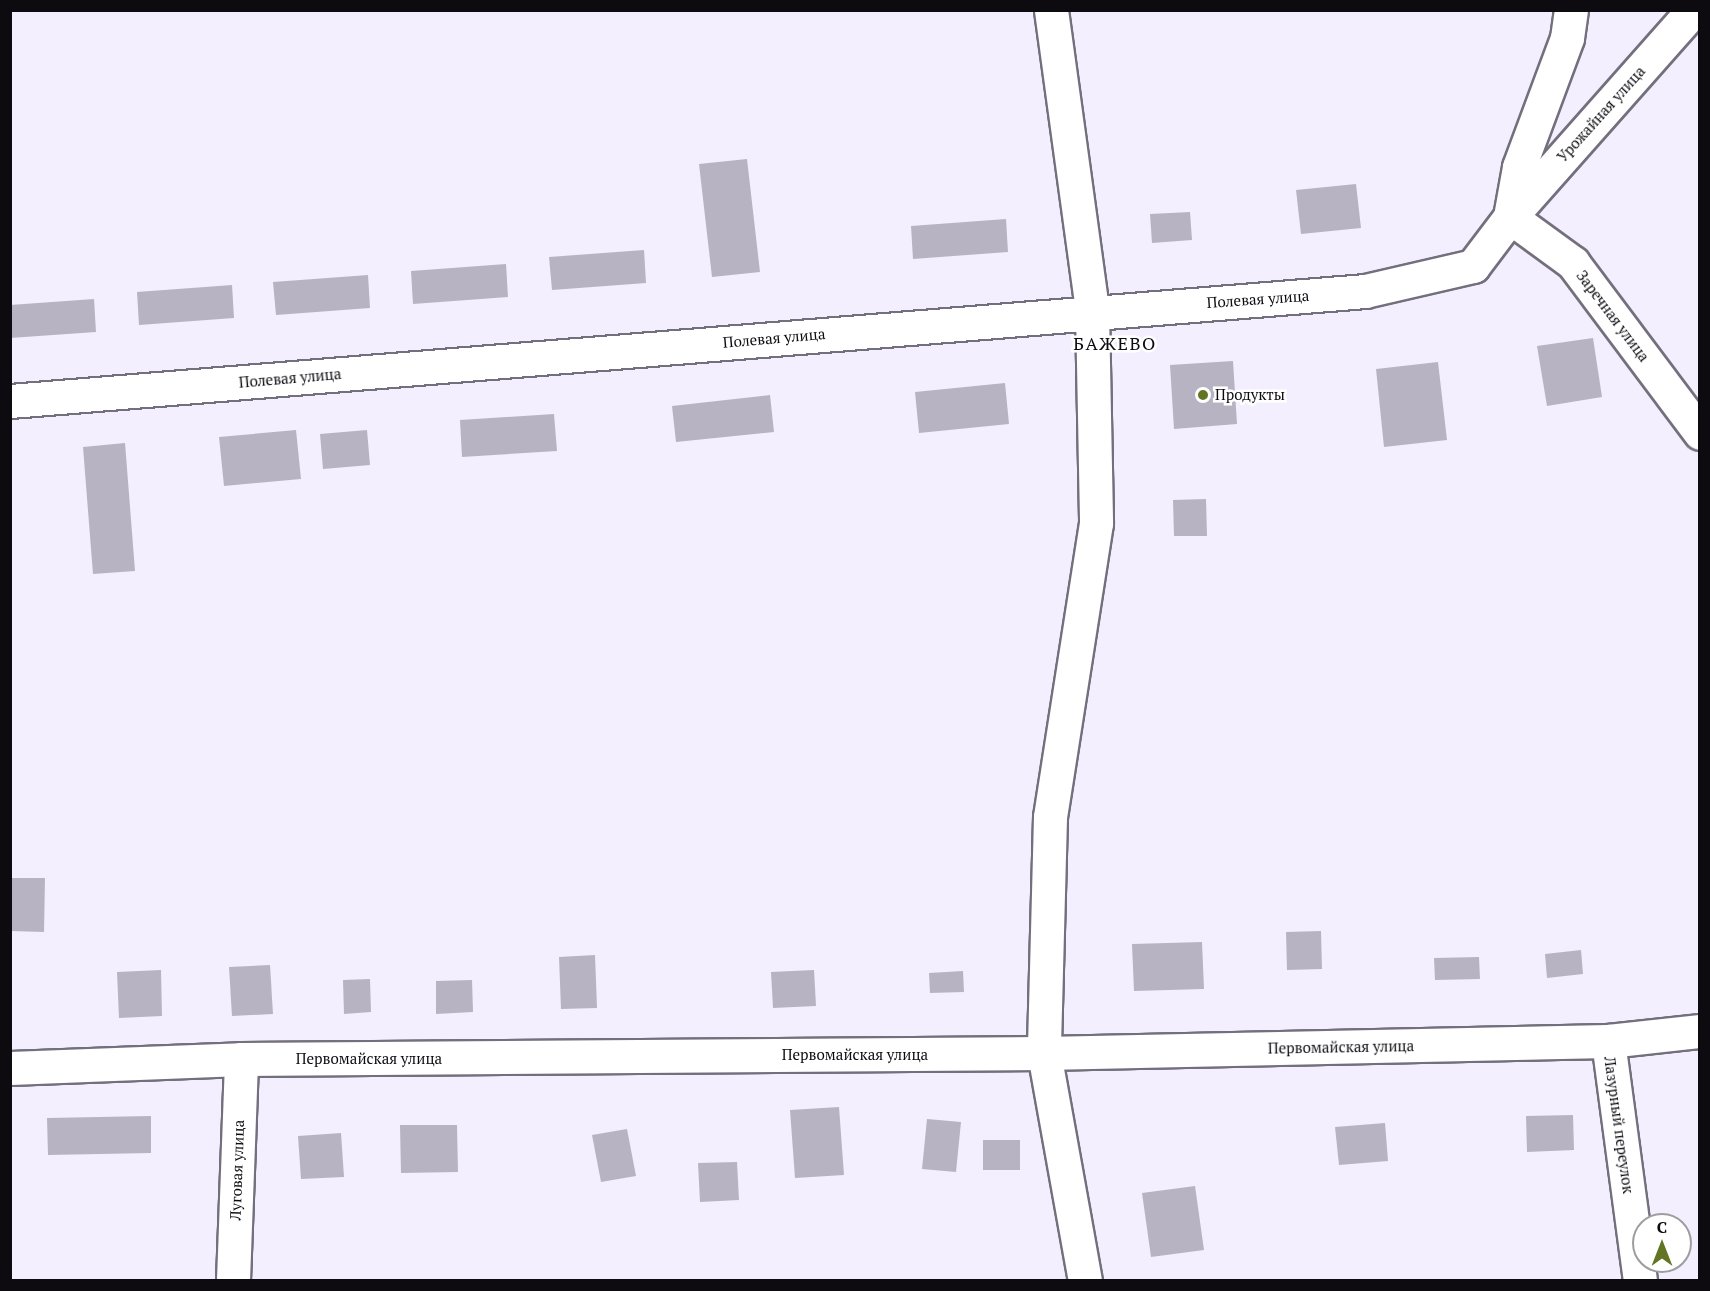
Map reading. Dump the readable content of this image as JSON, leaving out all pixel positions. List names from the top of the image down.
{
  "streets": {
    "street": [
      "Урожайная улица",
      "Полевая улица",
      "Заречная улица",
      "Первомайская улица",
      "Лазурный переулок",
      "Луговая улица"
    ]
  },
  "crossings": [
    ["Урожайная улица", "Полевая улица"],
    ["Урожайная улица", "Заречная улица"],
    ["Полевая улица", "Заречная улица"],
    ["Первомайская улица", "Лазурный переулок"],
    ["Первомайская улица", "Луговая улица"]
  ],
  "districts": ["БАЖЕВО"],
  "places": ["Продукты"],
  "north": "top"
}
